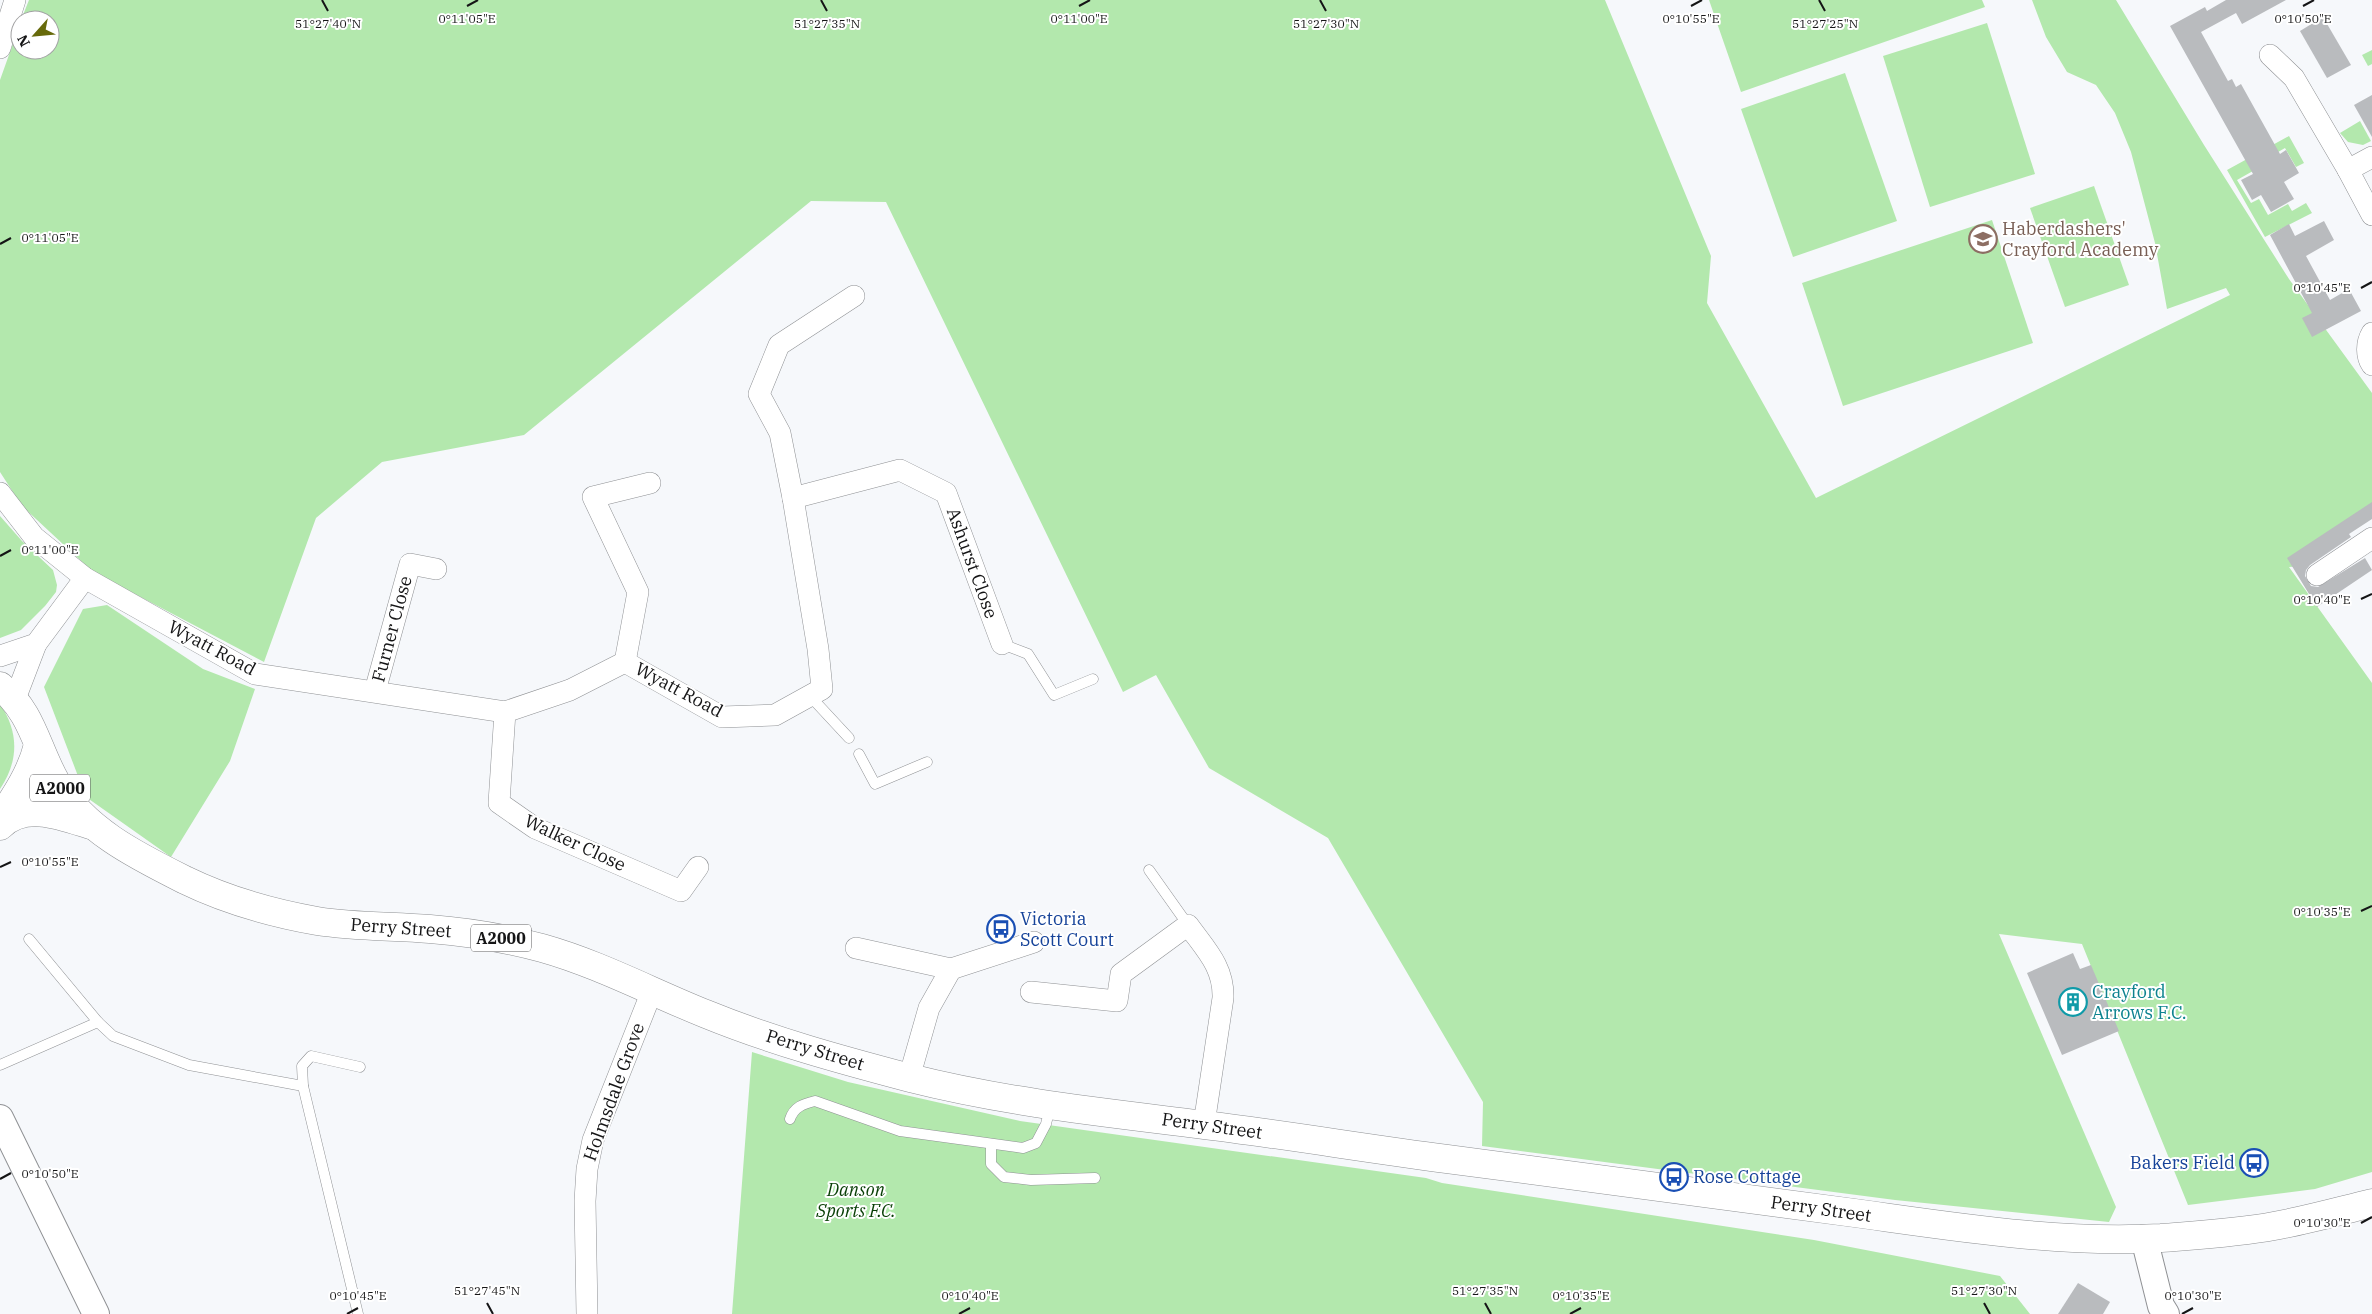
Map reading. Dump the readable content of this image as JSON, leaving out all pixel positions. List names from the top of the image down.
{
  "streets": {
    "main road": ["A2000", "Perry Street"],
    "street": [
      "Ashurst Close",
      "Furner Close",
      "Wyatt Road",
      "Walker Close",
      "Holmsdale Grove"
    ]
  },
  "crossings": [
    ["Furner Close", "Wyatt Road"],
    ["Wyatt Road", "Walker Close"],
    ["Perry Street", "Holmsdale Grove"]
  ],
  "parks": ["Danson Sports F.C."],
  "places": {
    "school or university": ["Haberdashers' Crayford Academy"],
    "bus stop": ["Victoria Scott Court", "Bakers Field", "Rose Cottage"],
    "building": ["Crayford Arrows F.C."]
  },
  "north": "bottom left",
  "coordinates": [
    "0°11'00\"E",
    "0°10'55\"E",
    "0°10'50\"E",
    "0°11'05\"E",
    "51°27'40\"N",
    "51°27'35\"N",
    "51°27'30\"N",
    "51°27'25\"N",
    "0°10'45\"E",
    "0°10'40\"E",
    "0°10'35\"E",
    "0°10'30\"E",
    "51°27'45\"N"
  ]
}
